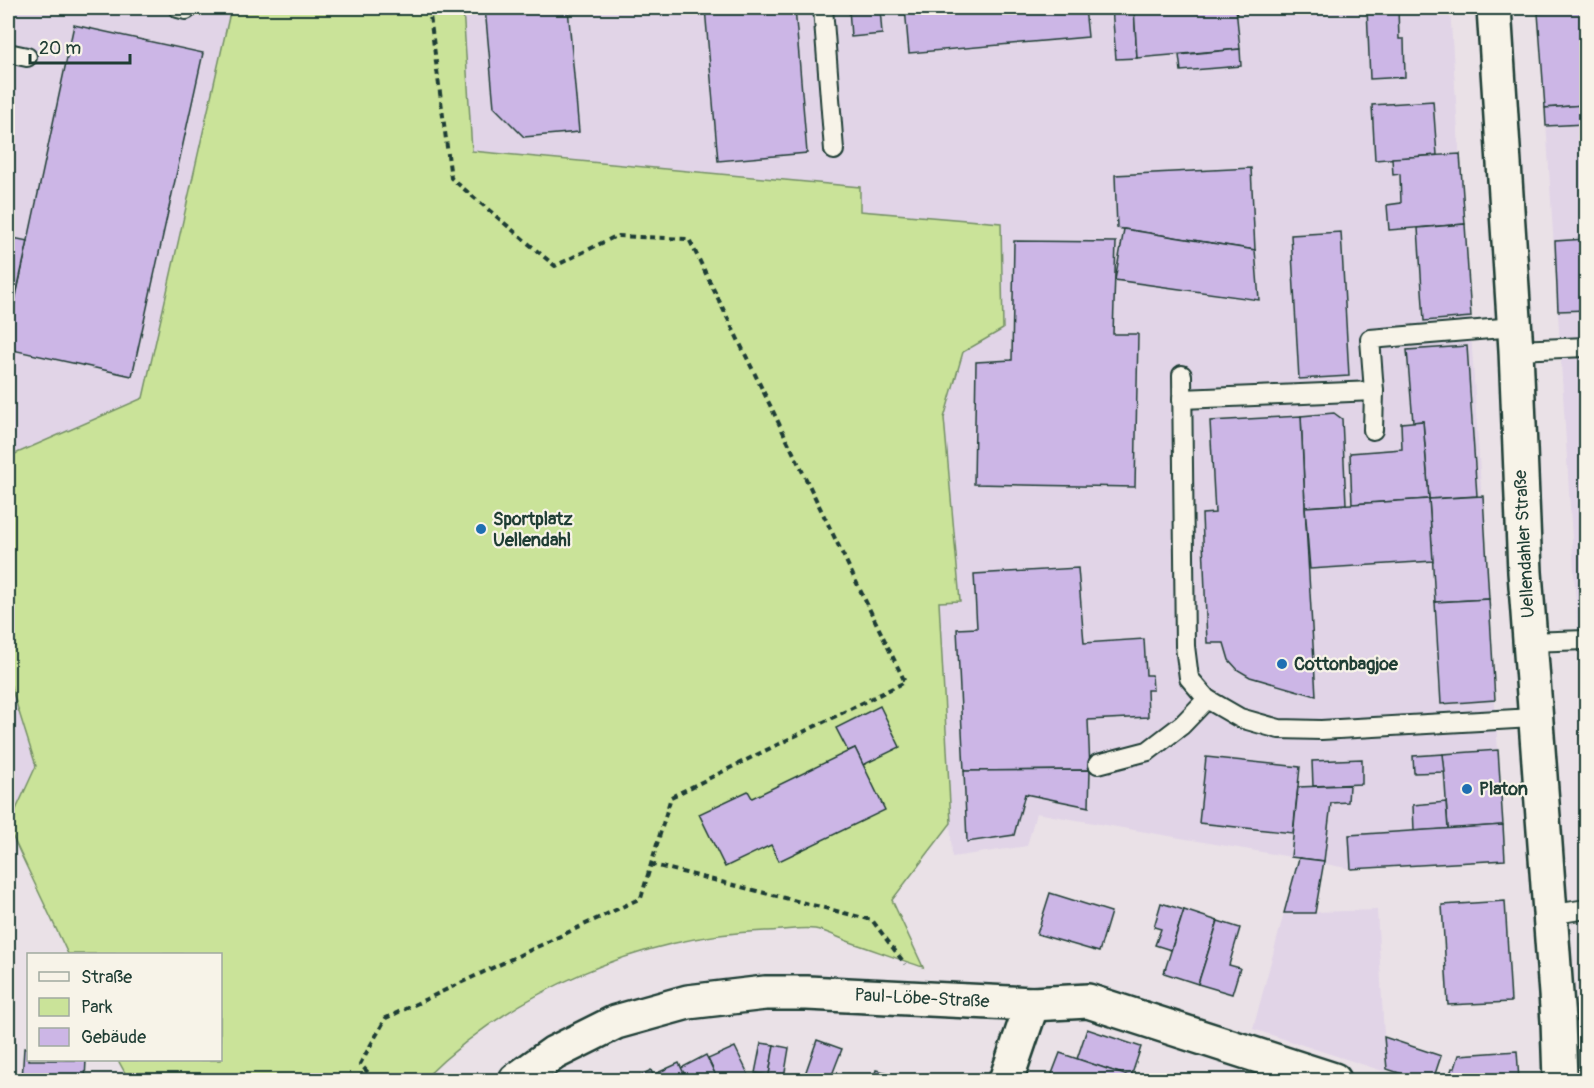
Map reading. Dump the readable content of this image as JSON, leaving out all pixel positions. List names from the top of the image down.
{
  "streets": {
    "main road": ["Uellendahler Straße", "Paul-Löbe-Straße"]
  },
  "places": ["Sportplatz Uellendahl", "Cottonbagjoe", "Platon"],
  "legend": ["Straße", "Park", "Gebäude"],
  "scale_bar": "20 m"
}
